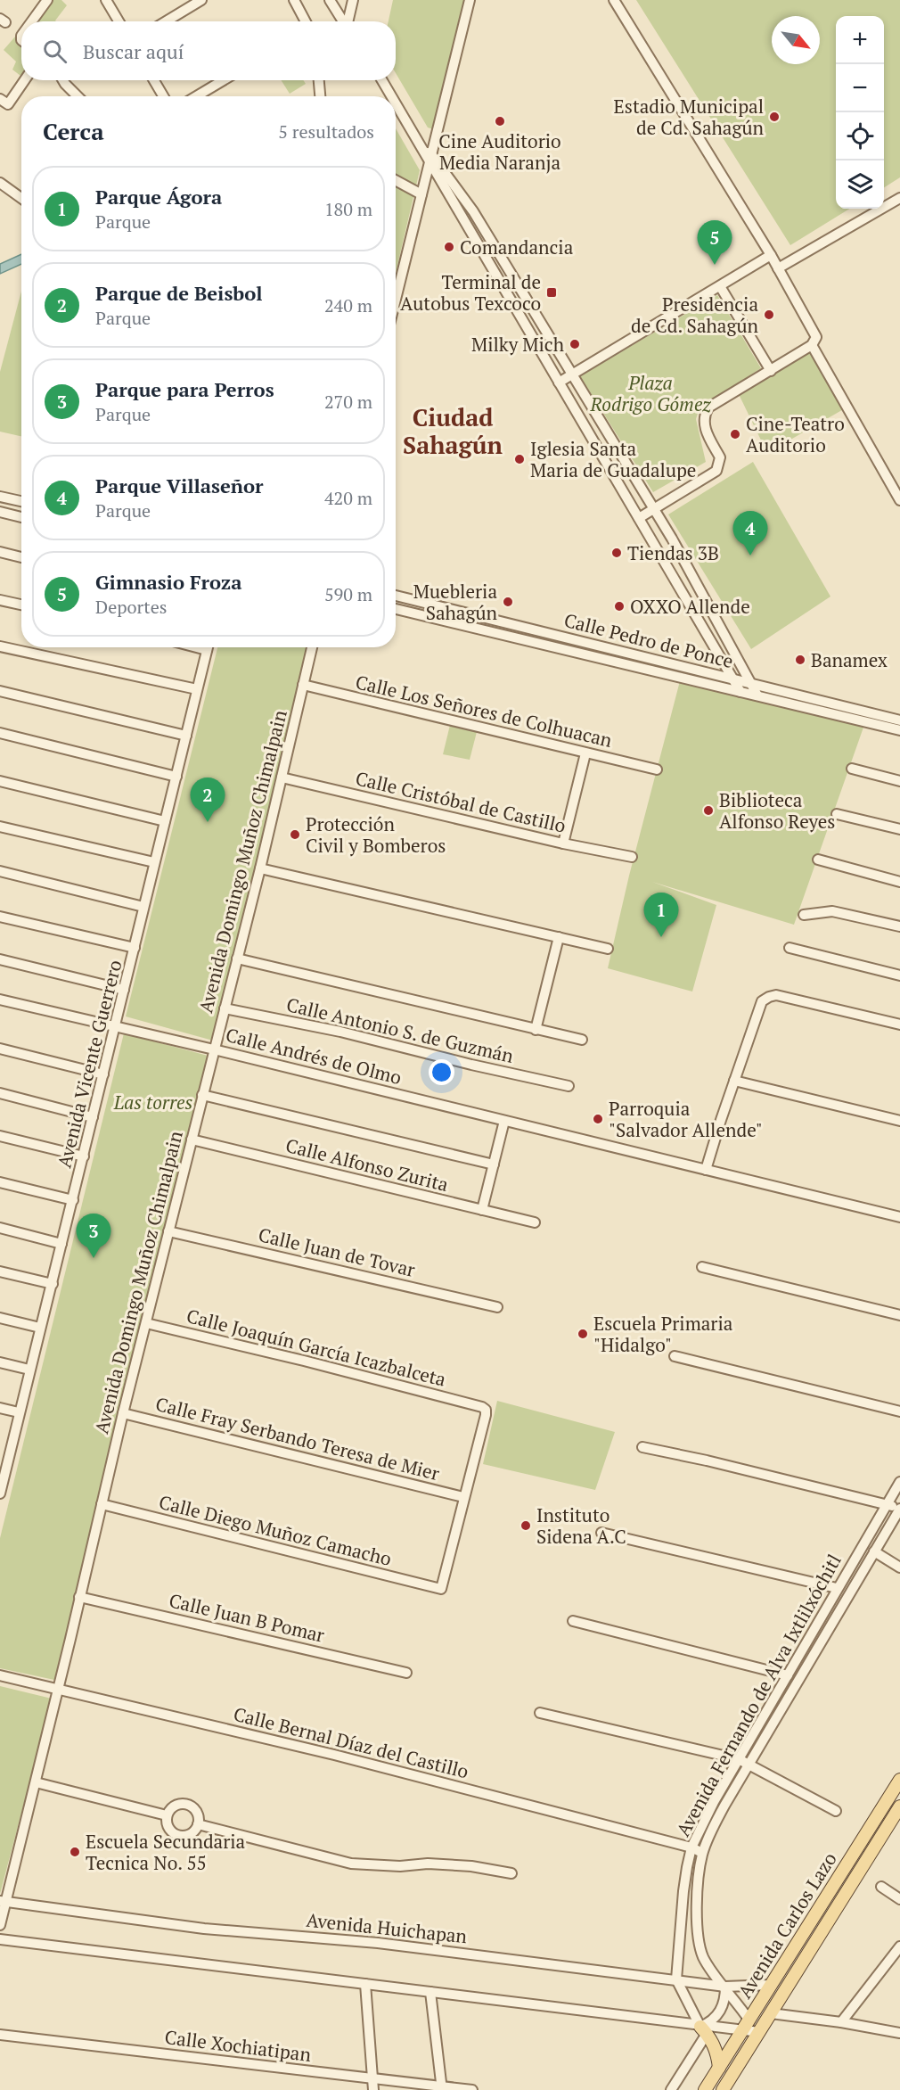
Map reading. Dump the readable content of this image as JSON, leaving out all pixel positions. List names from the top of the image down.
{
  "streets": {
    "main road": ["Avenida Carlos Lazo"],
    "street": [
      "Calle Pedro de Ponce",
      "Calle Los Señores de Colhuacan",
      "Calle Cristóbal de Castillo",
      "Avenida Domingo Muñoz Chimalpain",
      "Calle Antonio S. de Guzmán",
      "Calle Andrés de Olmo",
      "Avenida Vicente Guerrero",
      "Calle Alfonso Zurita",
      "Calle Juan de Tovar",
      "Calle Joaquín García Icazbalceta",
      "Calle Fray Serbando Teresa de Mier",
      "Calle Diego Muñoz Camacho",
      "Calle Juan B Pomar",
      "Avenida Fernando de Alva Ixtlilxóchitl",
      "Calle Bernal Díaz del Castillo",
      "Avenida Huichapan",
      "Calle Xochiatipan"
    ]
  },
  "crossings": [
    ["Calle Los Señores de Colhuacan", "Avenida Domingo Muñoz Chimalpain"],
    ["Calle Cristóbal de Castillo", "Avenida Domingo Muñoz Chimalpain"],
    ["Avenida Domingo Muñoz Chimalpain", "Calle Antonio S. de Guzmán"],
    ["Avenida Domingo Muñoz Chimalpain", "Calle Andrés de Olmo"],
    ["Avenida Domingo Muñoz Chimalpain", "Calle Alfonso Zurita"],
    ["Avenida Domingo Muñoz Chimalpain", "Calle Juan de Tovar"],
    ["Avenida Domingo Muñoz Chimalpain", "Calle Joaquín García Icazbalceta"],
    ["Avenida Domingo Muñoz Chimalpain", "Calle Fray Serbando Teresa de Mier"],
    ["Avenida Domingo Muñoz Chimalpain", "Calle Diego Muñoz Camacho"],
    ["Avenida Domingo Muñoz Chimalpain", "Calle Juan B Pomar"],
    ["Avenida Domingo Muñoz Chimalpain", "Calle Bernal Díaz del Castillo"],
    ["Avenida Domingo Muñoz Chimalpain", "Avenida Huichapan"],
    ["Calle Andrés de Olmo", "Avenida Vicente Guerrero"],
    ["Calle Joaquín García Icazbalceta", "Calle Fray Serbando Teresa de Mier"],
    ["Calle Joaquín García Icazbalceta", "Calle Diego Muñoz Camacho"],
    ["Calle Fray Serbando Teresa de Mier", "Calle Diego Muñoz Camacho"],
    ["Avenida Fernando de Alva Ixtlilxóchitl", "Calle Bernal Díaz del Castillo"],
    ["Avenida Fernando de Alva Ixtlilxóchitl", "Avenida Carlos Lazo"],
    ["Avenida Fernando de Alva Ixtlilxóchitl", "Avenida Huichapan"],
    ["Avenida Carlos Lazo", "Avenida Huichapan"]
  ],
  "districts": ["Ciudad Sahagún"],
  "parks": ["Plaza Rodrigo Gómez", "Las torres"],
  "places": {
    "other": [
      "Estadio Municipal de Cd. Sahagún",
      "Cine Auditorio Media Naranja",
      "Comandancia",
      "Presidencia de Cd. Sahagún",
      "Milky Mich",
      "Cine-Teatro Auditorio",
      "Iglesia Santa Maria de Guadalupe",
      "Tiendas 3B",
      "Muebleria Sahagún",
      "OXXO Allende",
      "Banamex",
      "Biblioteca Alfonso Reyes",
      "Protección Civil y Bomberos",
      "Parroquia \"Salvador Allende\"",
      "Escuela Primaria \"Hidalgo\"",
      "Instituto Sidena A.C",
      "Escuela Secundaria Tecnica No. 55"
    ],
    "transit": ["Terminal de Autobus Texcoco"]
  },
  "north": "bottom right",
  "page": {
    "map_buttons": ["+", "−"],
    "search": "Buscar aquí",
    "heading": ["Cerca", "5 resultados"],
    "list": [
      {
        "mark": "1",
        "name": "Parque Ágora",
        "note": "Parque",
        "value": "180 m"
      },
      {
        "mark": "2",
        "name": "Parque de Beisbol",
        "note": "Parque",
        "value": "240 m"
      },
      {
        "mark": "3",
        "name": "Parque para Perros",
        "note": "Parque",
        "value": "270 m"
      },
      {
        "mark": "4",
        "name": "Parque Villaseñor",
        "note": "Parque",
        "value": "420 m"
      },
      {
        "mark": "5",
        "name": "Gimnasio Froza",
        "note": "Deportes",
        "value": "590 m"
      }
    ],
    "pins": [
      "5",
      "4",
      "2",
      "1",
      "3"
    ]
  }
}
